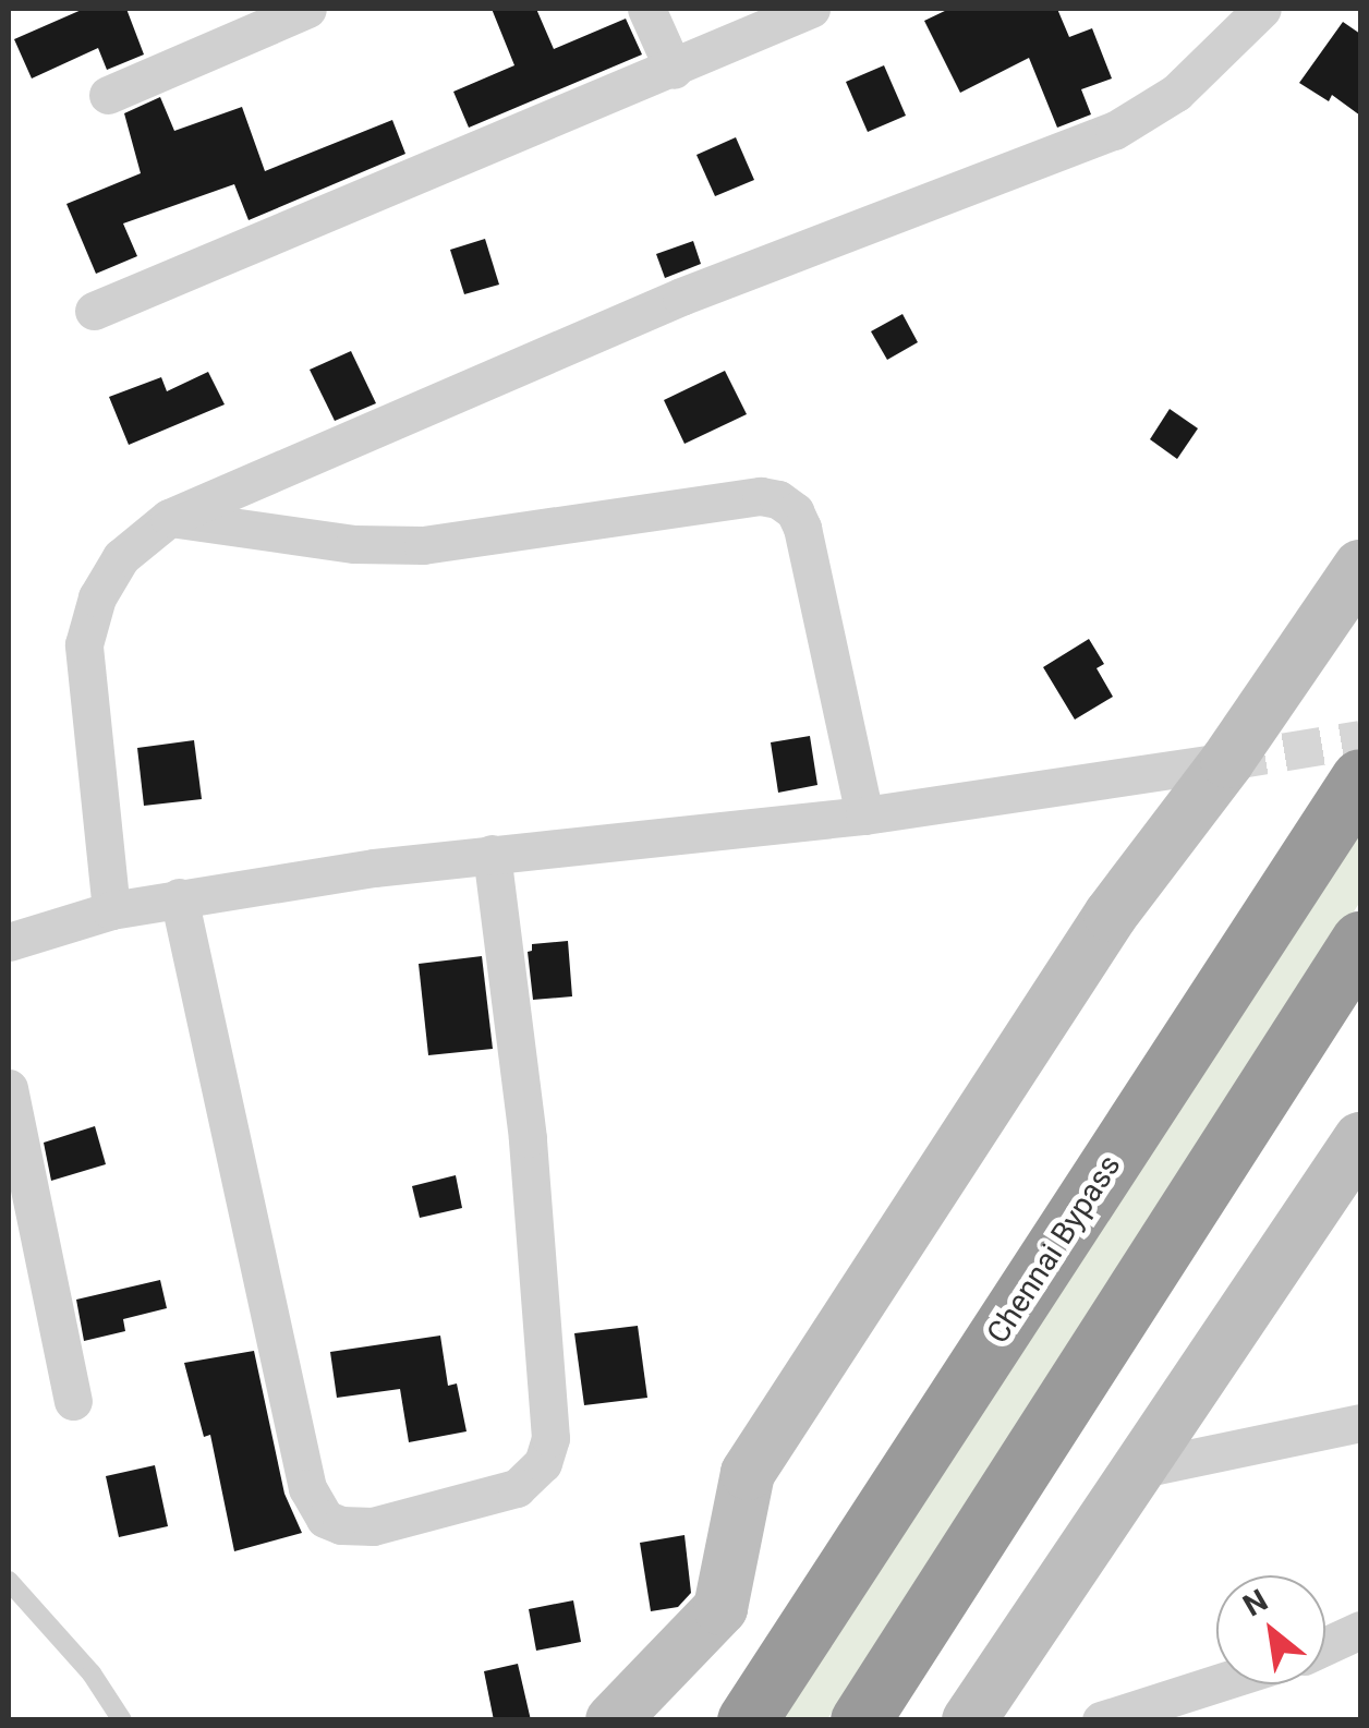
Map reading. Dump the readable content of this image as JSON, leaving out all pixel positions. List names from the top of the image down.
{
  "streets": {
    "highway": ["Chennai Bypass"]
  },
  "north": "top left"
}
